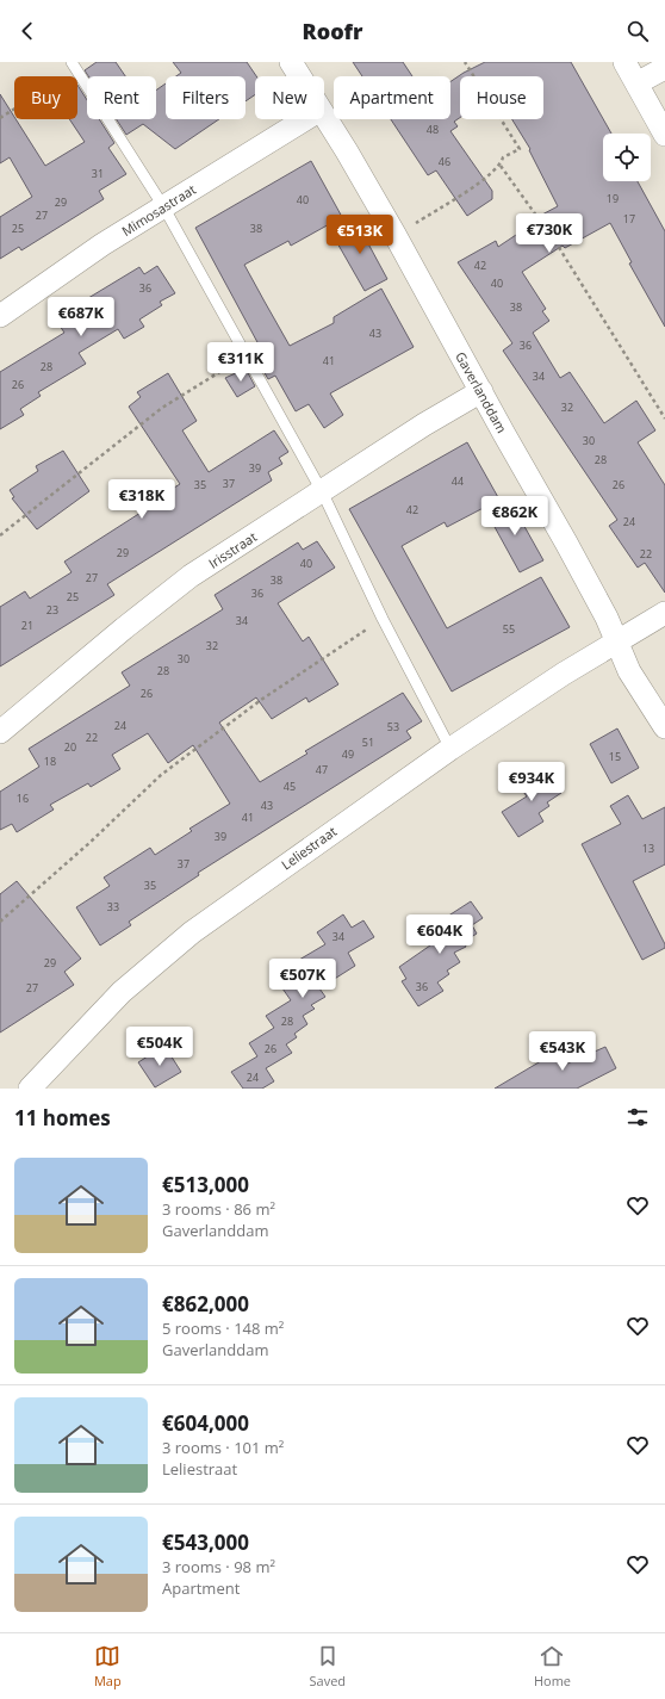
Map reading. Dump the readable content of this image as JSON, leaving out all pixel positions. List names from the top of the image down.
{
  "streets": {
    "street": [
      "Mimosastraat",
      "Gaverlanddam",
      "Irisstraat",
      "Leliestraat"
    ]
  },
  "crossings": [
    ["Gaverlanddam", "Irisstraat"],
    ["Gaverlanddam", "Leliestraat"]
  ],
  "house_numbers": [
    "48",
    "46",
    "31",
    "19",
    "40",
    "29",
    "27",
    "17",
    "25",
    "38",
    "42",
    "40",
    "36",
    "38",
    "43",
    "36",
    "41",
    "28",
    "34",
    "26",
    "32",
    "30",
    "28",
    "39",
    "44",
    "37",
    "35",
    "26",
    "42",
    "24",
    "29",
    "22",
    "40",
    "27",
    "38",
    "36",
    "25",
    "23",
    "34",
    "21",
    "55",
    "32",
    "30",
    "28",
    "26",
    "24",
    "53",
    "22",
    "51",
    "20",
    "49",
    "15",
    "18",
    "47",
    "45",
    "16",
    "43",
    "41",
    "39",
    "13",
    "37",
    "35",
    "33",
    "34",
    "29",
    "36",
    "27",
    "28",
    "26",
    "24"
  ],
  "page": {
    "header": "Roofr",
    "chip": [
      "Buy",
      "Rent",
      "Filters",
      "New",
      "Apartment",
      "House"
    ],
    "price": [
      "€730K",
      "€513K",
      "€687K",
      "€311K",
      "€318K",
      "€862K",
      "€934K",
      "€604K",
      "€507K",
      "€504K",
      "€543K"
    ],
    "heading": "11 homes",
    "list": [
      {
        "name": "€513,000",
        "note": "3 rooms · 86 m² · Gaverlanddam"
      },
      {
        "name": "€862,000",
        "note": "5 rooms · 148 m² · Gaverlanddam"
      },
      {
        "name": "€604,000",
        "note": "3 rooms · 101 m² · Leliestraat"
      },
      {
        "name": "€543,000",
        "note": "3 rooms · 98 m² · Apartment"
      }
    ],
    "tabs": ["Map", "Saved", "Home"]
  }
}
